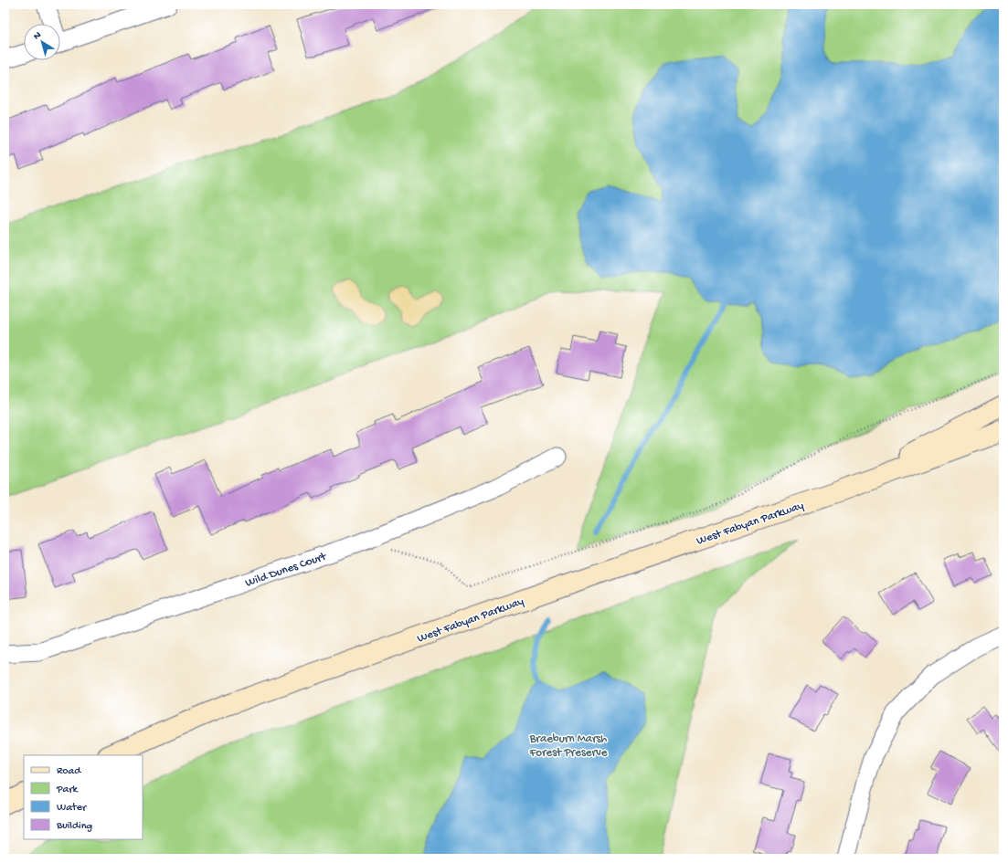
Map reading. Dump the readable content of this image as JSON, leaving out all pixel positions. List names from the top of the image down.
{
  "streets": {
    "main road": ["West Fabyan Parkway"],
    "street": ["Wild Dunes Court"]
  },
  "parks": ["Braeburn Marsh Forest Preserve"],
  "legend": [
    "Road",
    "Park",
    "Water",
    "Building"
  ],
  "north": "top left"
}
